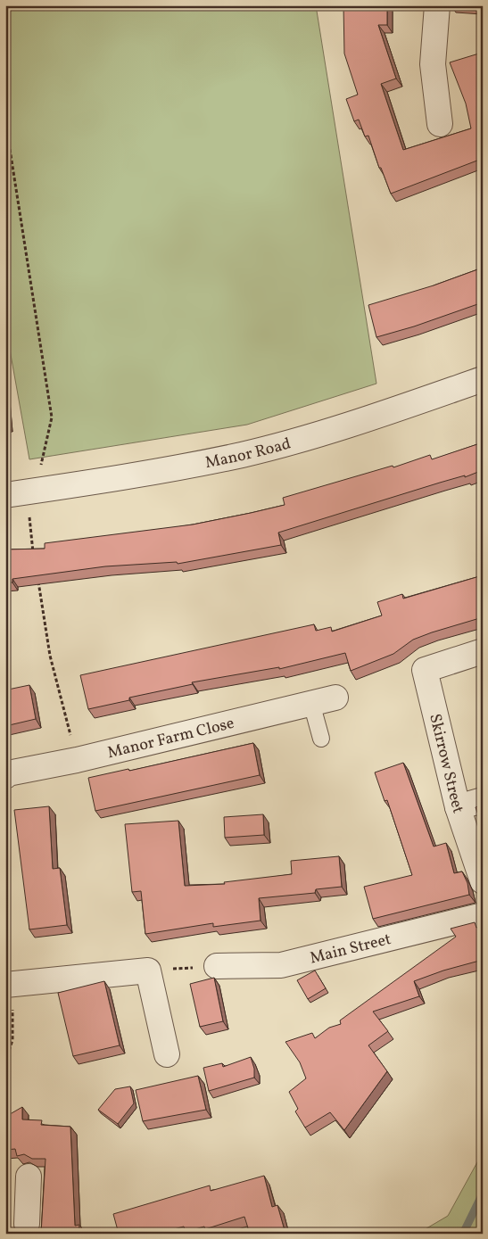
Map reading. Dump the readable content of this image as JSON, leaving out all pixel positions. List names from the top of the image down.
{
  "streets": {
    "street": [
      "Manor Road",
      "Manor Farm Close",
      "Skirrow Street",
      "Main Street"
    ]
  }
}
